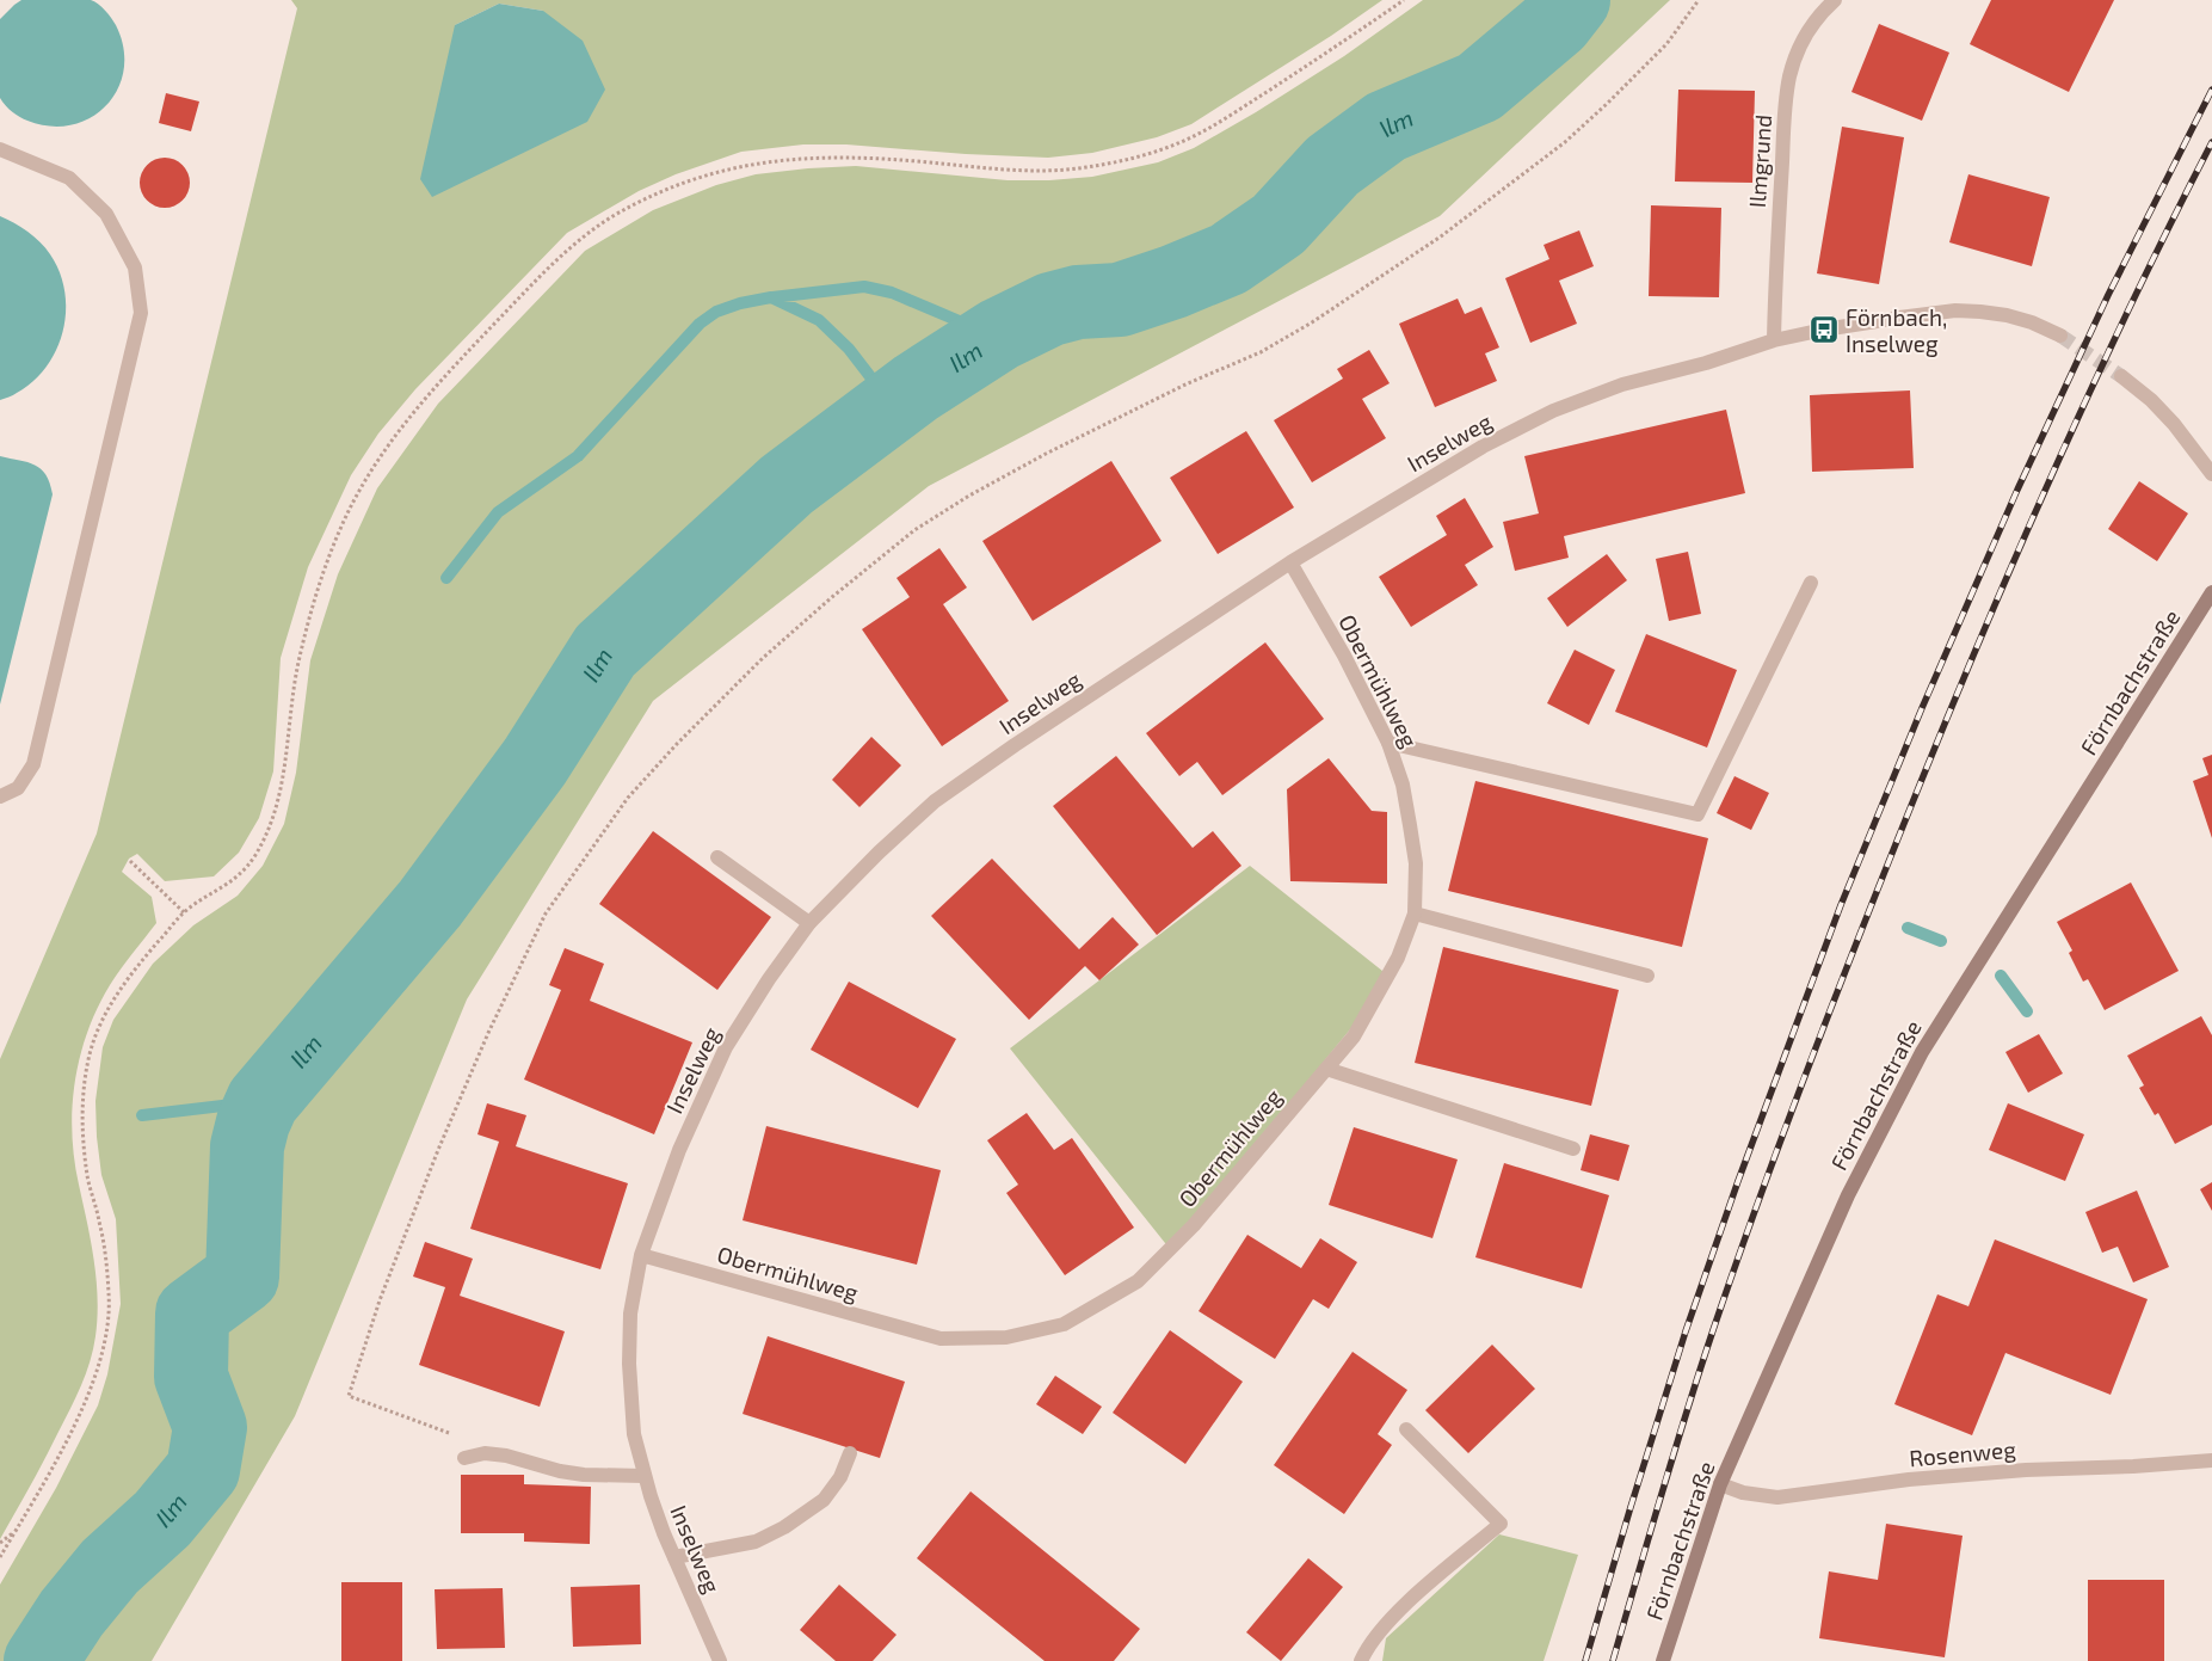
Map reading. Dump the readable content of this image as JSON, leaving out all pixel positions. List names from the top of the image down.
{
  "streets": {
    "street": [
      "Ilmgrund",
      "Inselweg",
      "Obermühlweg",
      "Förnbachstraße",
      "Rosenweg"
    ]
  },
  "crossings": [
    ["Ilmgrund", "Inselweg"],
    ["Inselweg", "Obermühlweg"],
    ["Förnbachstraße", "Rosenweg"]
  ],
  "water": ["Ilm"],
  "places": {
    "bus stop": ["Förnbach, Inselweg"]
  }
}
